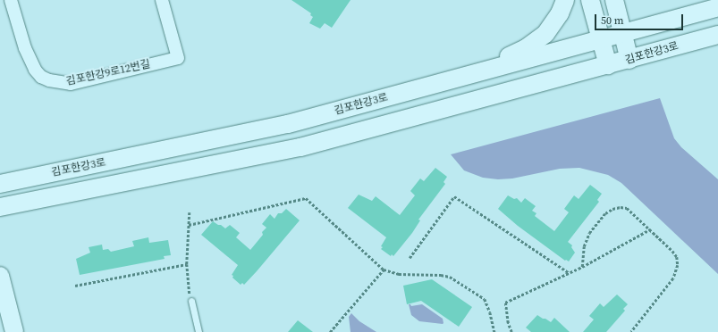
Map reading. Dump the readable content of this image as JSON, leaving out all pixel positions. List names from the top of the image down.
{
  "streets": {
    "main road": ["김포한강3로"],
    "street": ["김포한강9로12번길"]
  },
  "scale_bar": "50 m"
}
